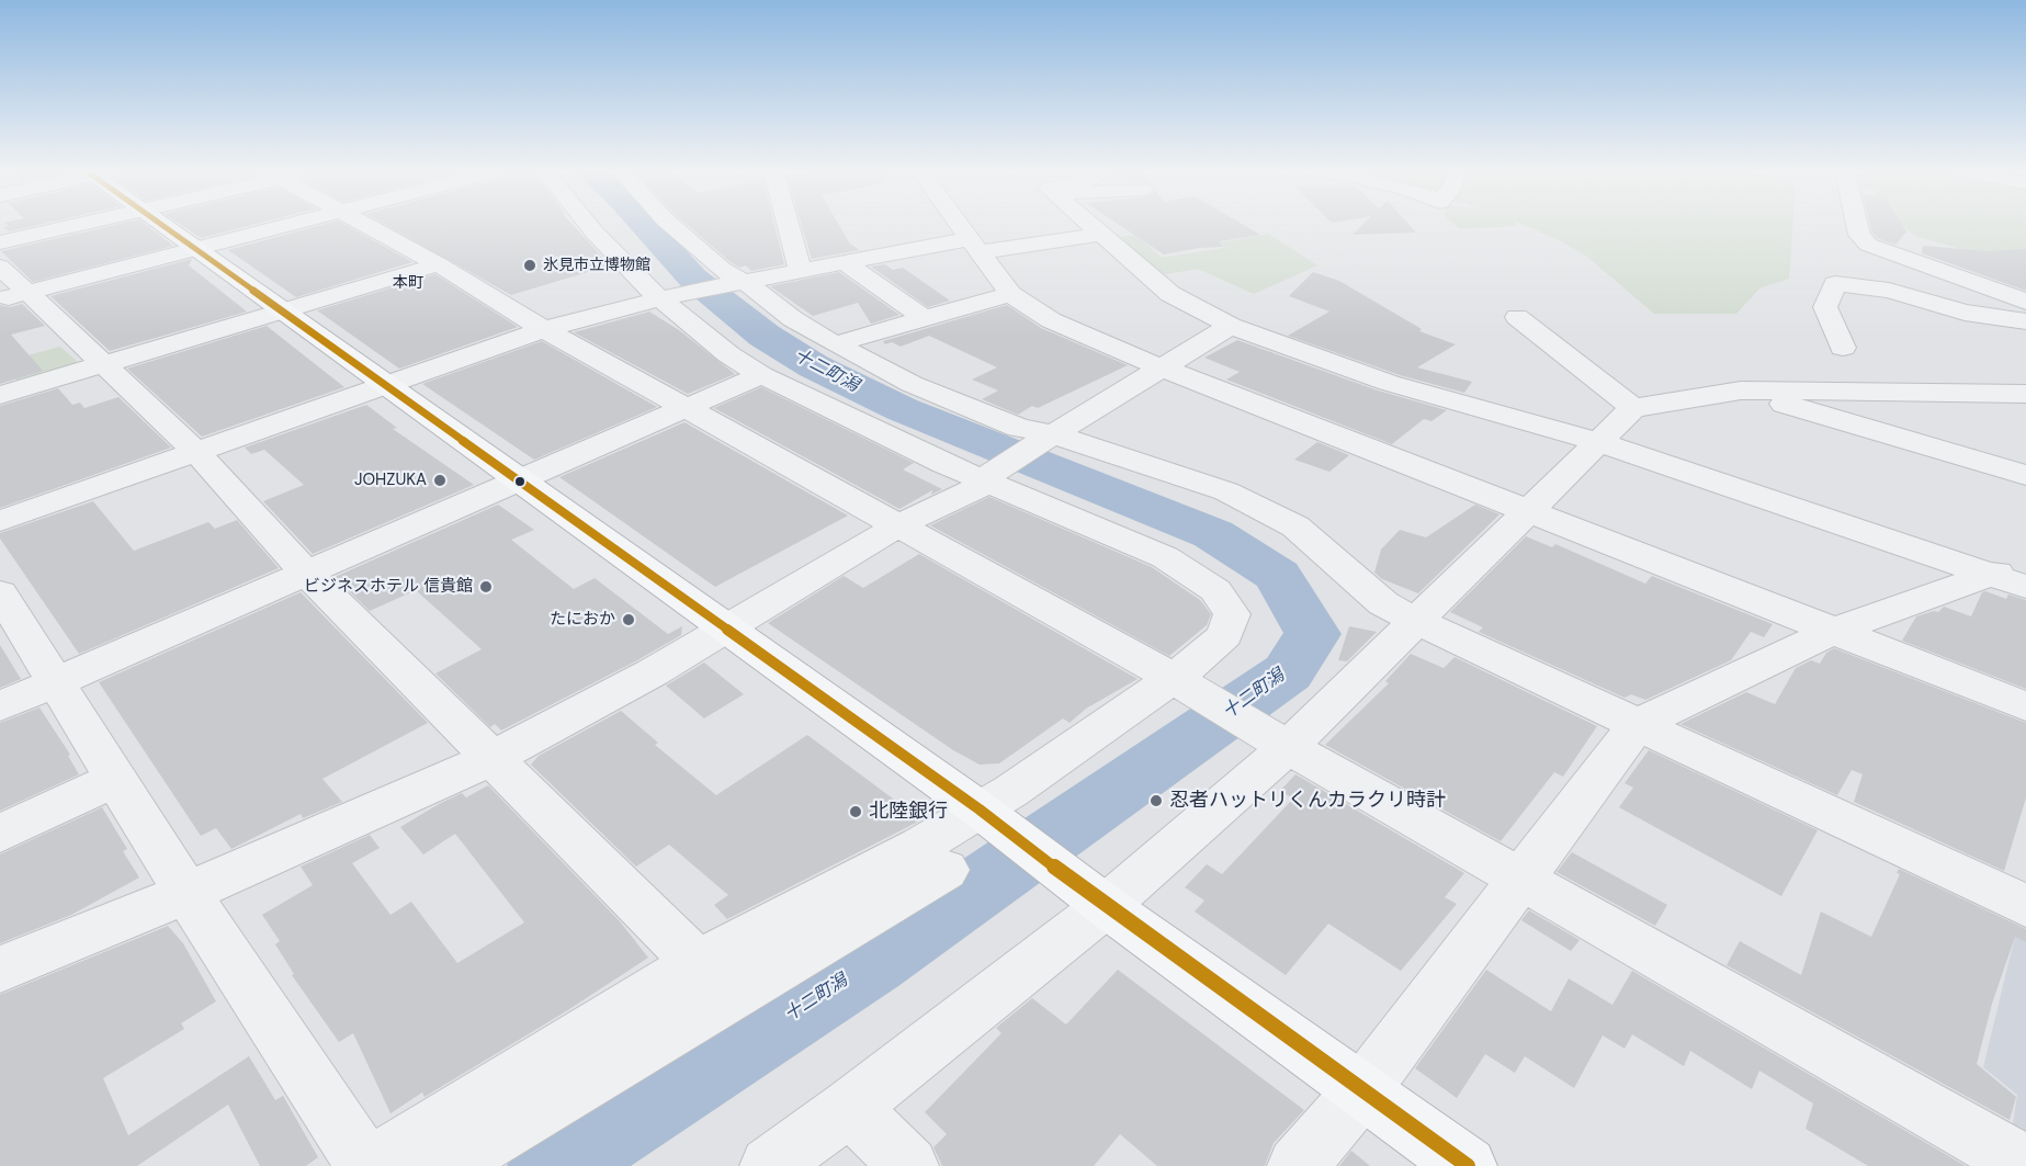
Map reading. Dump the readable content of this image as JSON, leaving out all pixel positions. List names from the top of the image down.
{
  "districts": ["本町"],
  "water": ["十二町潟"],
  "places": [
    "氷見市立博物館",
    "JOHZUKA",
    "ビジネスホテル 信貴館",
    "たにおか",
    "忍者ハットリくんカラクリ時計",
    "北陸銀行"
  ]
}
